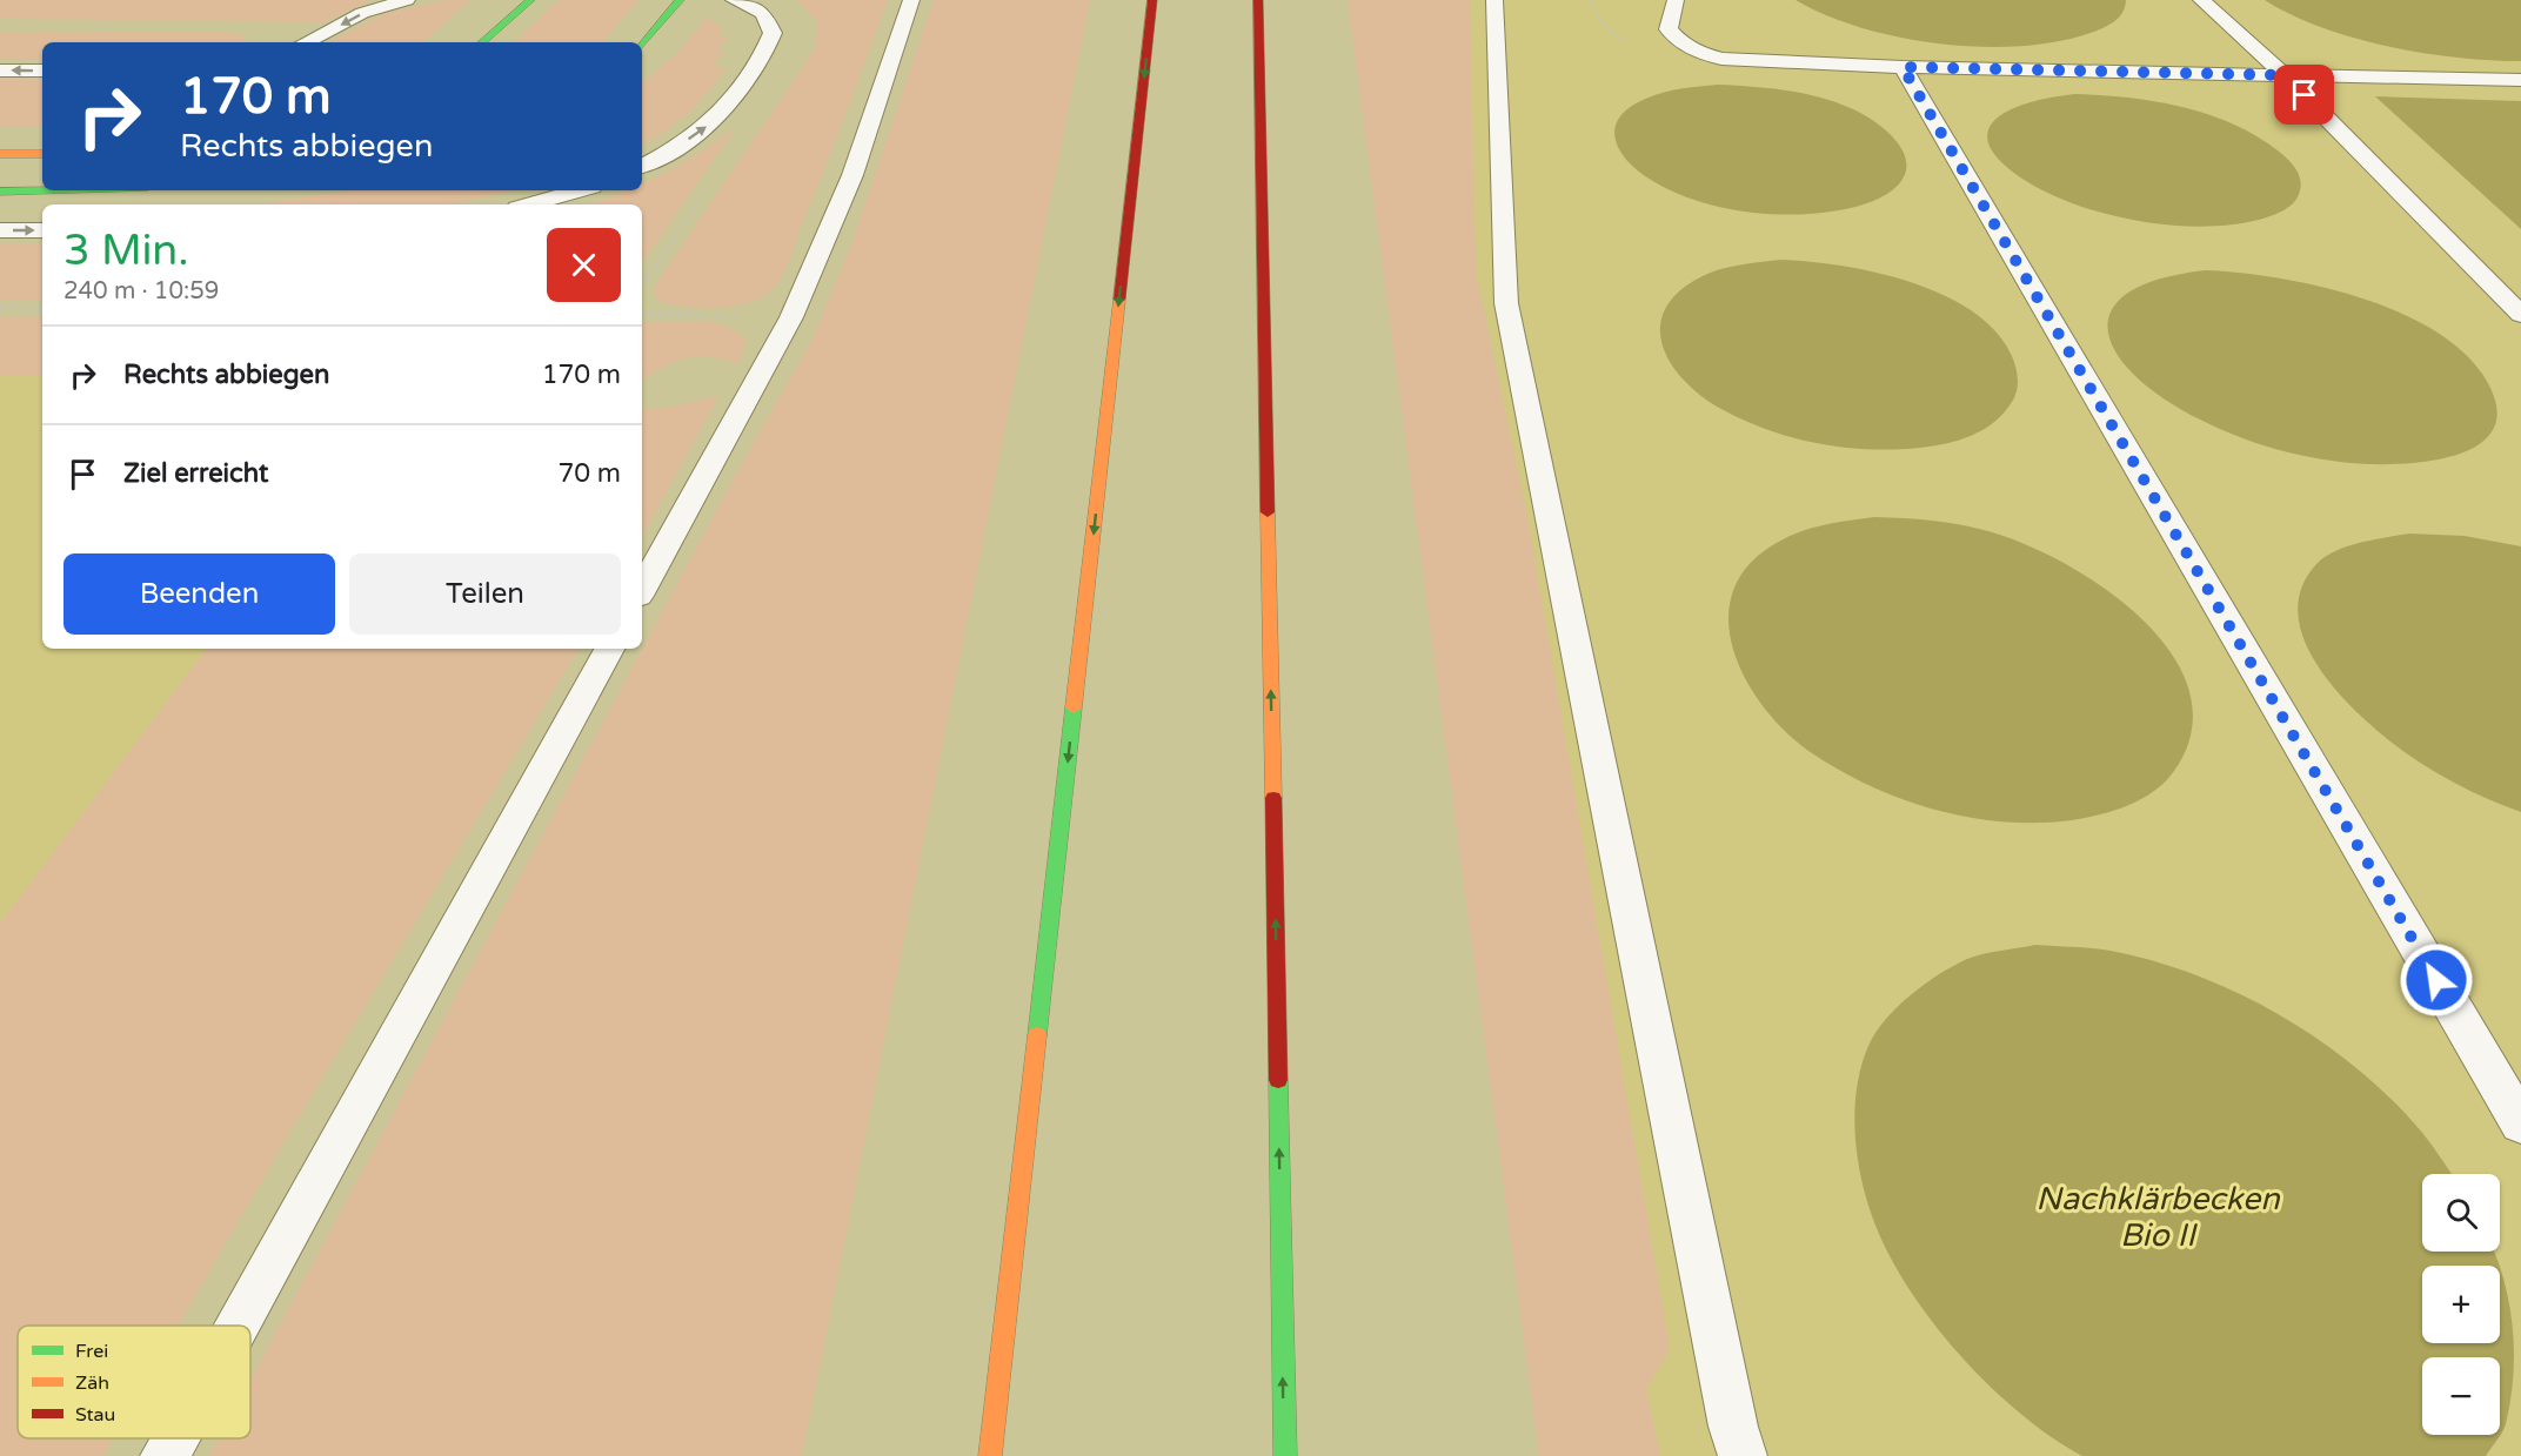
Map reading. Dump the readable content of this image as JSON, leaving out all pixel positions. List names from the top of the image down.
{
  "water": ["Nachklärbecken Bio II"],
  "legend": ["Frei", "Zäh", "Stau"],
  "page": {
    "turn": ["170 m", "Rechts abbiegen"],
    "heading": ["3 Min.", "240 m · 10:59"],
    "list": [
      {
        "name": "Rechts abbiegen",
        "value": "170 m"
      },
      {
        "name": "Ziel erreicht",
        "value": "70 m"
      }
    ],
    "buttons": ["Beenden", "Teilen"],
    "map_buttons": ["+", "−"]
  }
}
